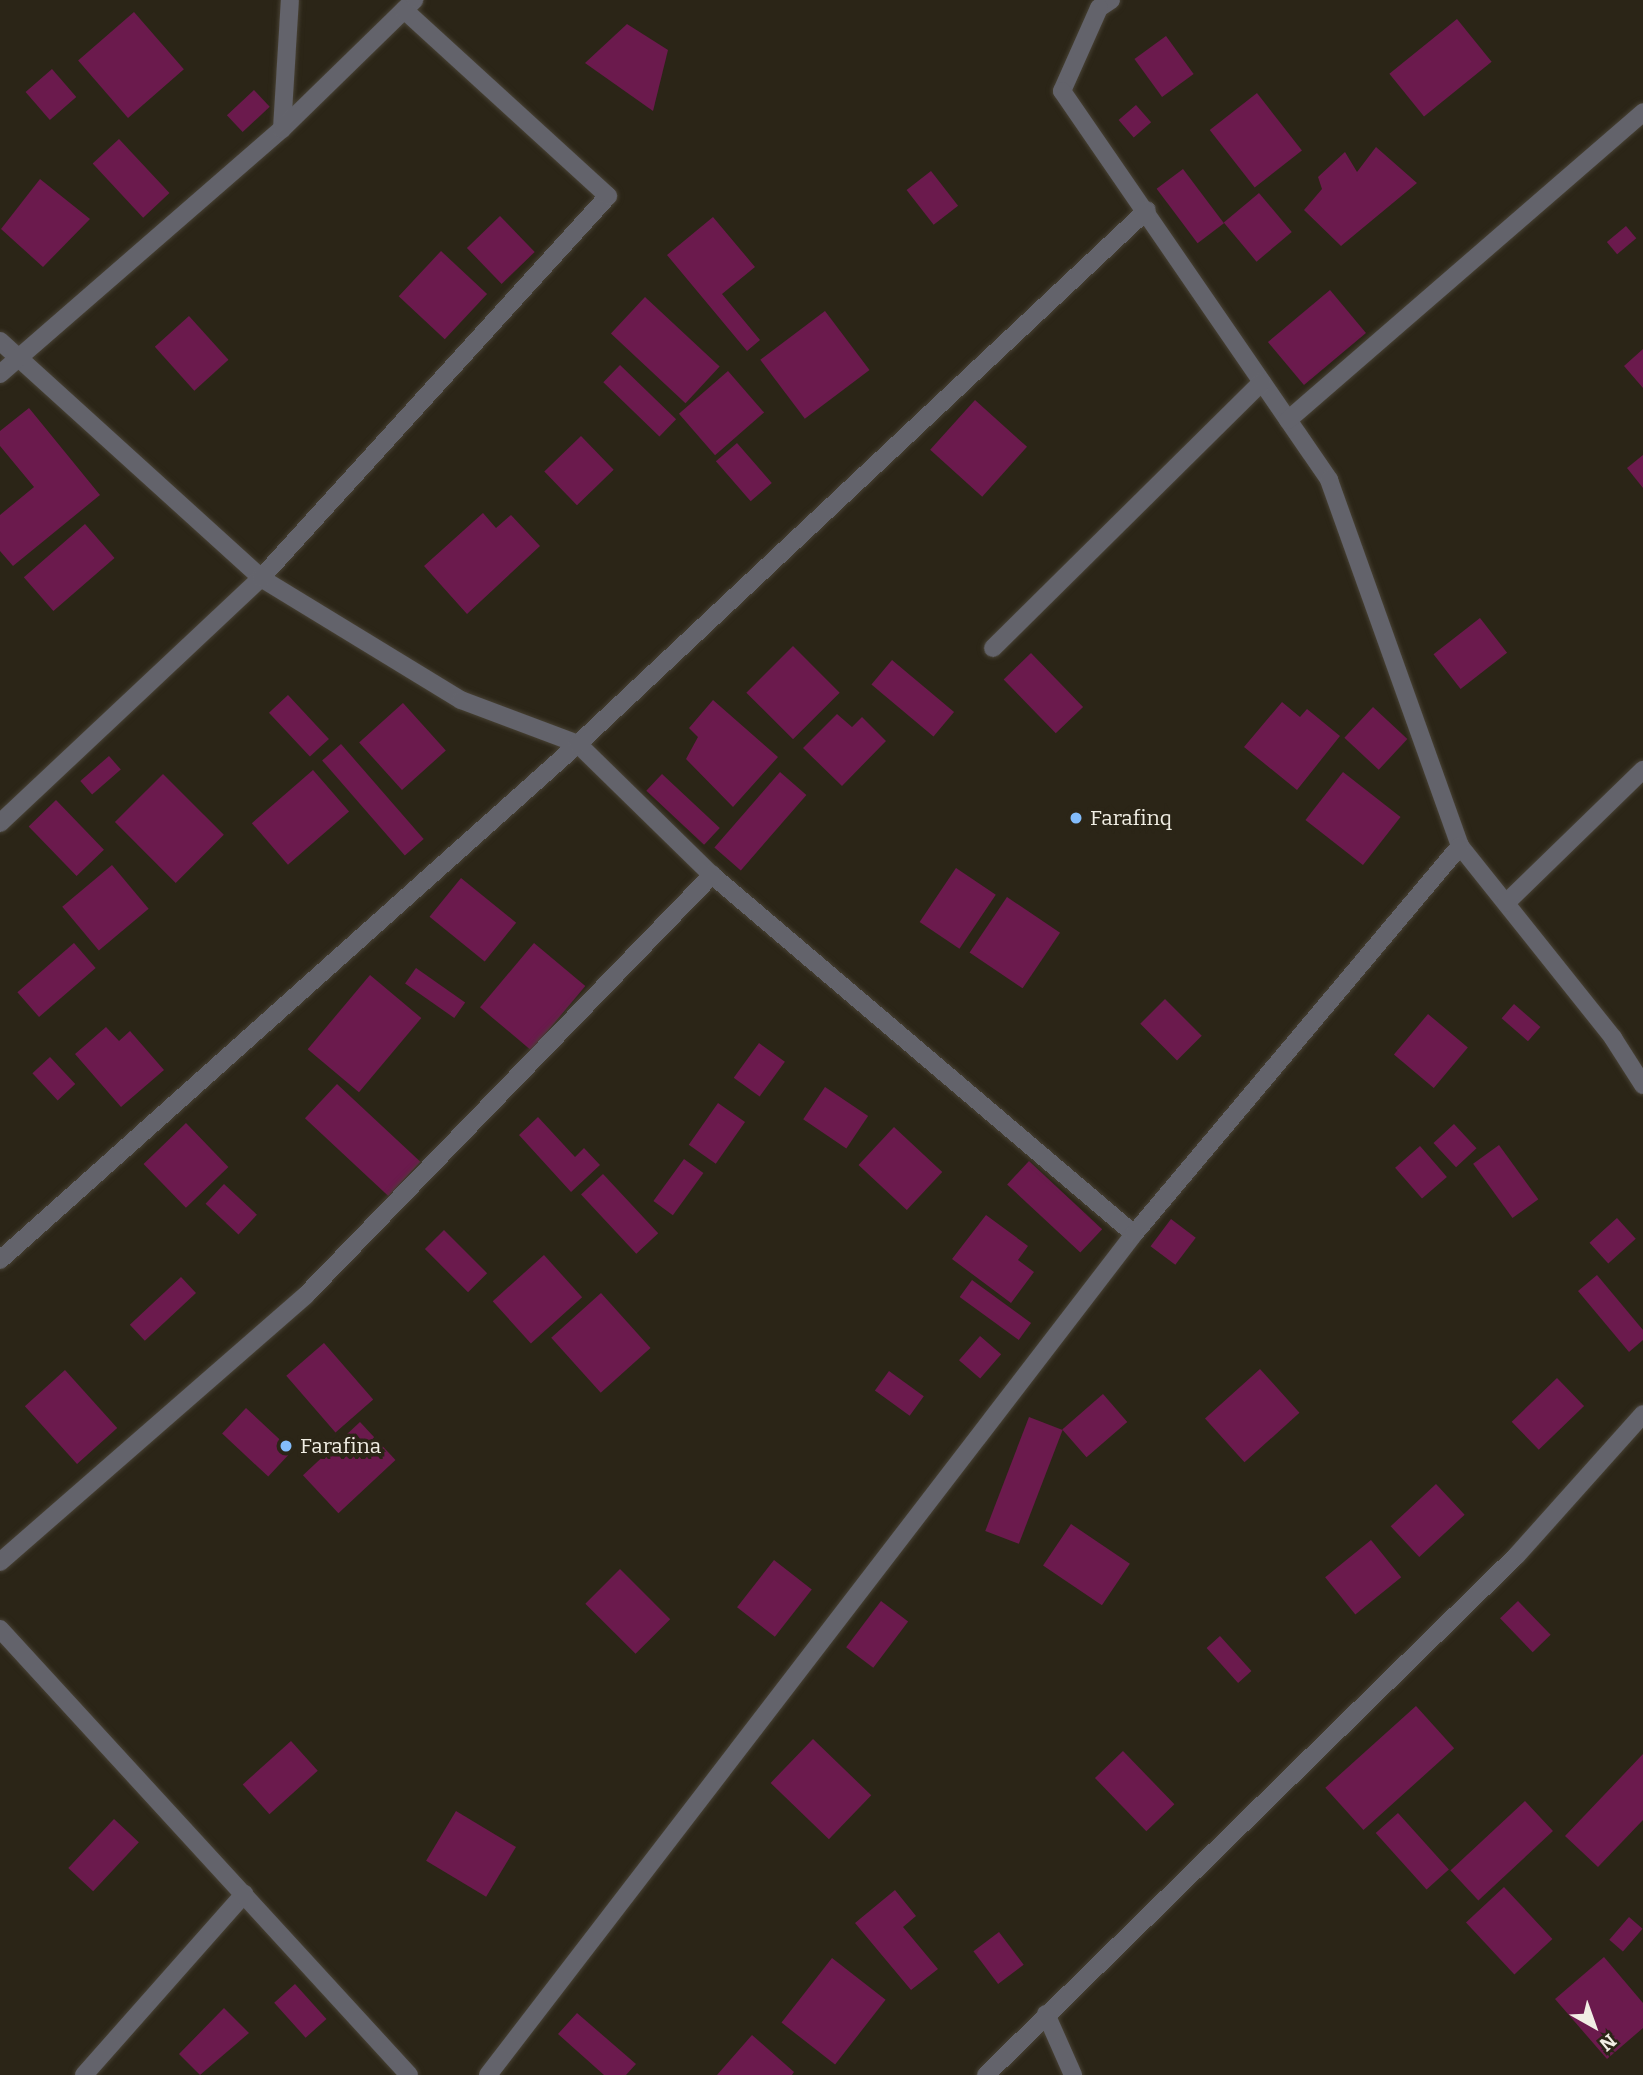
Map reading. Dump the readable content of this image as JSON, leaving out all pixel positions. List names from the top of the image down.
{
  "places": ["Farafinq", "Farafina"],
  "north": "bottom right"
}
